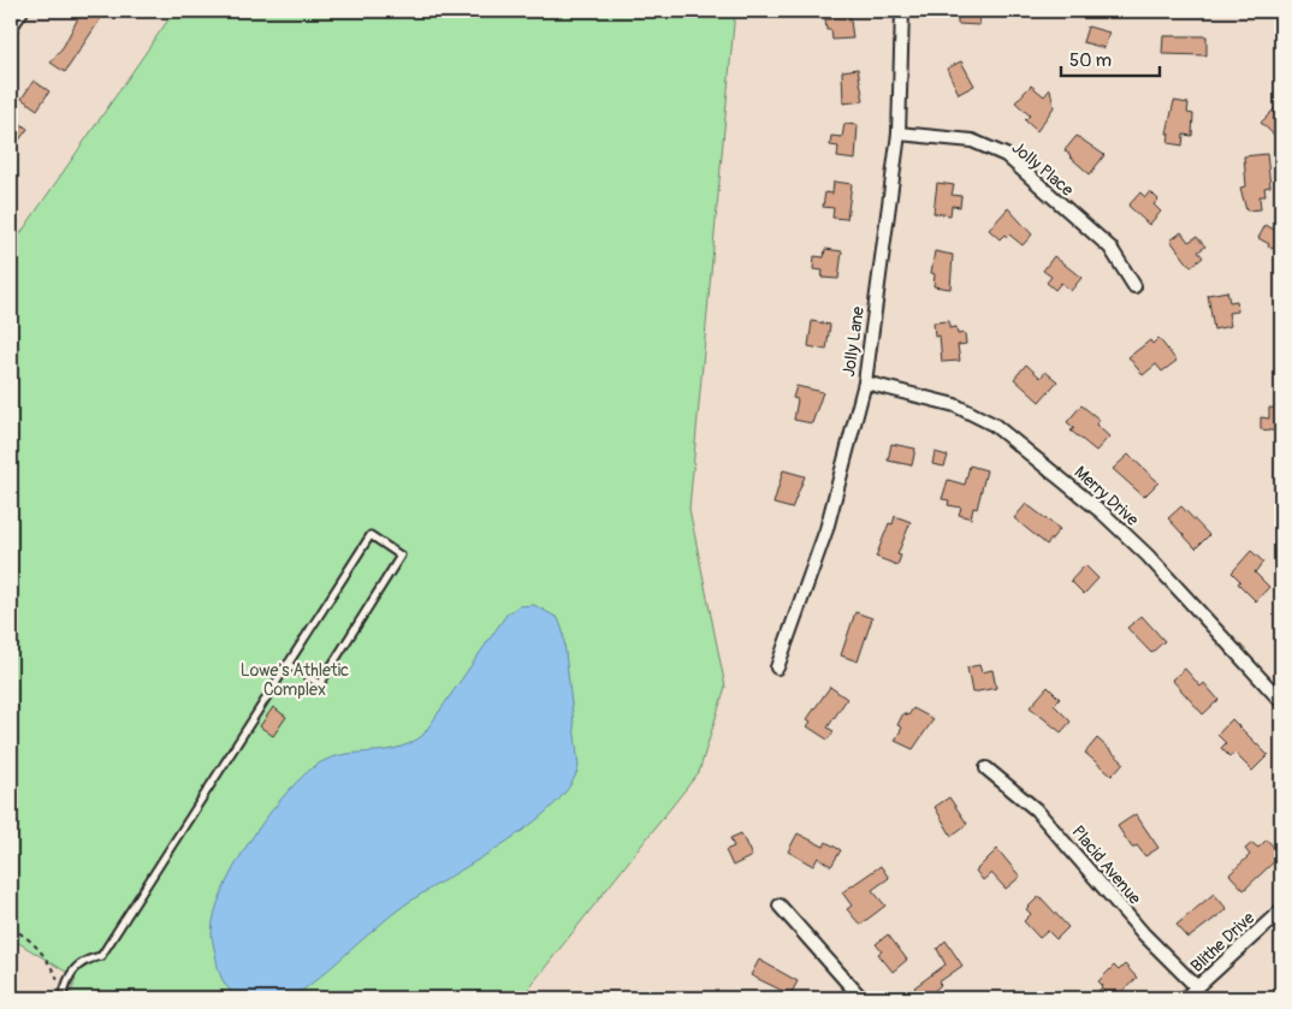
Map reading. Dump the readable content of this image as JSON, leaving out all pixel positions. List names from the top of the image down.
{
  "streets": {
    "street": [
      "Jolly Place",
      "Jolly Lane",
      "Merry Drive",
      "Placid Avenue",
      "Blithe Drive"
    ]
  },
  "crossings": [
    ["Jolly Place", "Jolly Lane"],
    ["Jolly Lane", "Merry Drive"],
    ["Placid Avenue", "Blithe Drive"]
  ],
  "parks": ["Lowe's Athletic Complex"],
  "scale_bar": "50 m"
}
